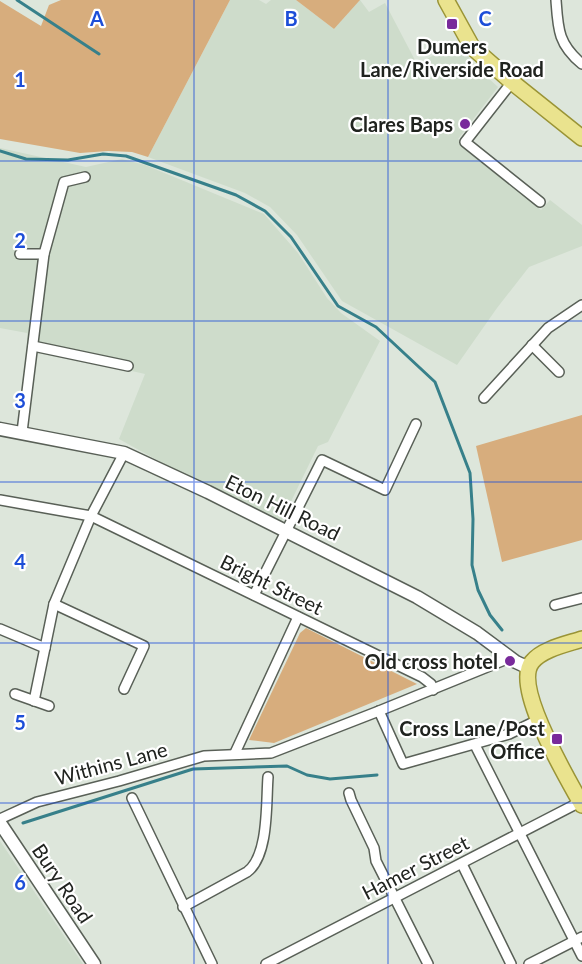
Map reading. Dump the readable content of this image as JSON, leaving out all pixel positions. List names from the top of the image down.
{
  "streets": {
    "street": [
      "Eton Hill Road",
      "Bright Street",
      "Withins Lane",
      "Hamer Street",
      "Bury Road"
    ]
  },
  "crossings": [
    ["Eton Hill Road", "Withins Lane"],
    ["Bright Street", "Withins Lane"],
    ["Withins Lane", "Bury Road"]
  ],
  "places": {
    "transit": ["Dumers Lane/Riverside Road", "Cross Lane/Post Office"],
    "other": ["Clares Baps", "Old cross hotel"]
  },
  "grid": {
    "columns": ["A", "B", "C"],
    "rows": [
      "1",
      "2",
      "3",
      "4",
      "5",
      "6"
    ]
  }
}
